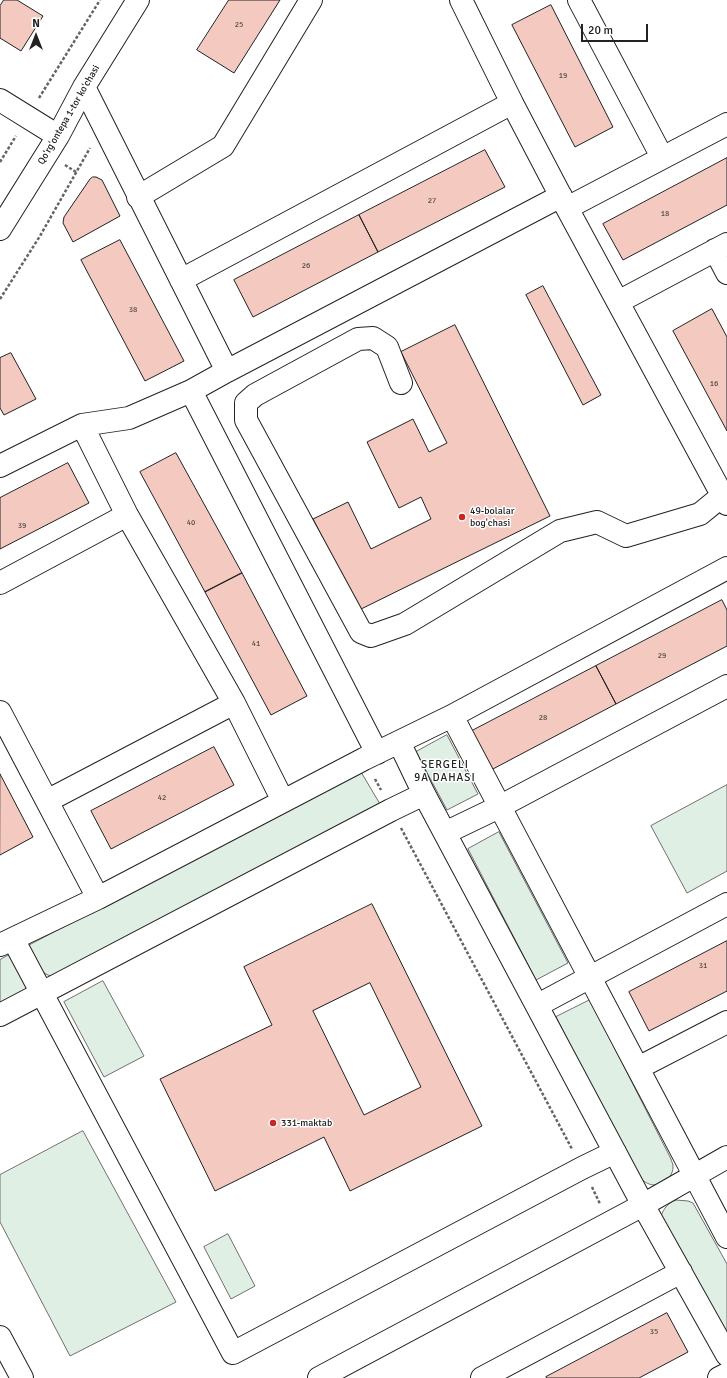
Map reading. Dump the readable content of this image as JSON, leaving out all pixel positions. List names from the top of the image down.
{
  "streets": {
    "street": ["Qoʻrgʻontepa 1-tor koʻchasi"]
  },
  "districts": ["SERGELI 9A DAHASI"],
  "places": ["49-bolalar bog'chasi", "331-maktab"],
  "house_numbers": [
    "25",
    "19",
    "27",
    "18",
    "26",
    "38",
    "16",
    "40",
    "39",
    "41",
    "29",
    "28",
    "42",
    "31",
    "35"
  ],
  "scale_bar": "20 m",
  "north": "top"
}
